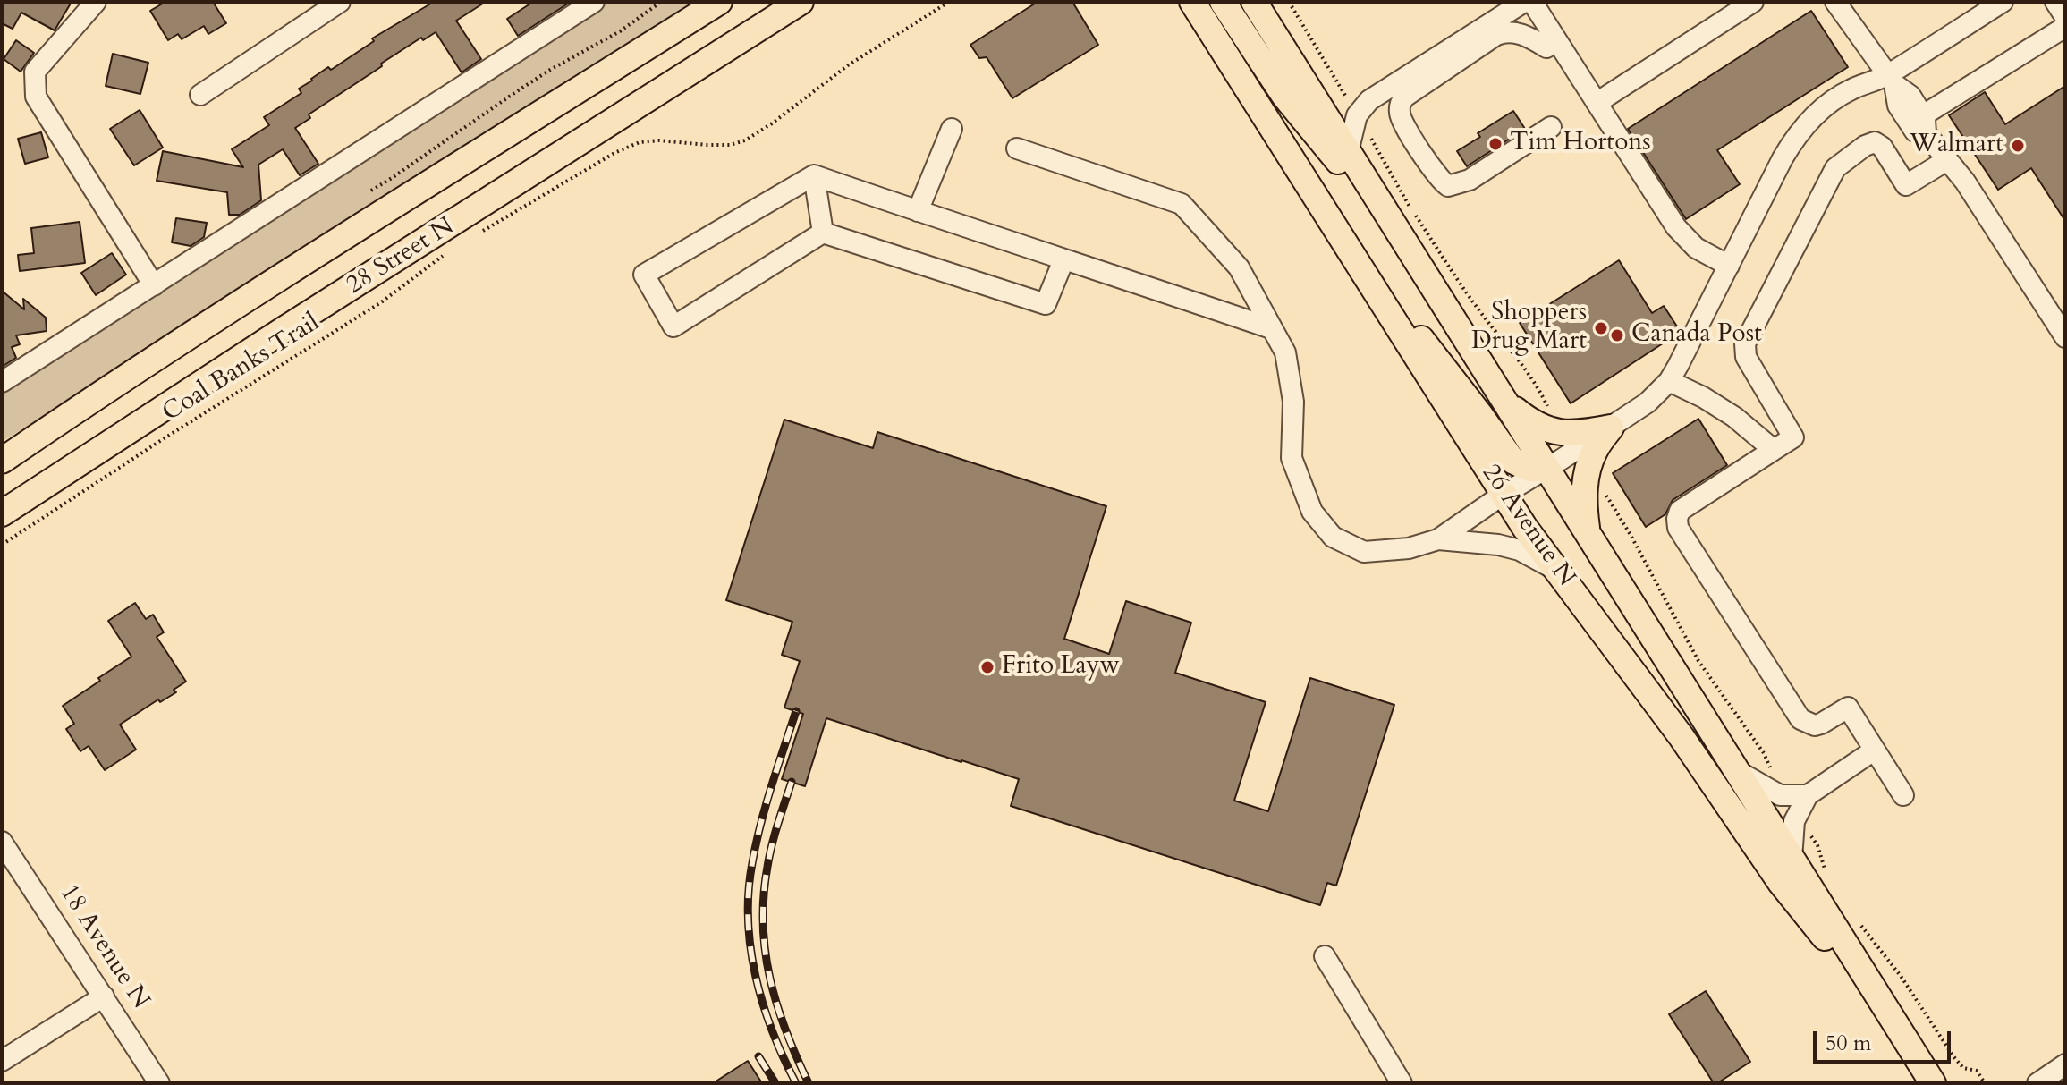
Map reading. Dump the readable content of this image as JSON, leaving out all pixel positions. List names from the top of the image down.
{
  "streets": {
    "main road": ["28 Street N", "26 Avenue N"],
    "street": ["18 Avenue N"],
    "path": ["Coal Banks Trail"]
  },
  "places": [
    "Tim Hortons",
    "Walmart",
    "Shoppers Drug Mart",
    "Canada Post",
    "Frito Layw"
  ],
  "scale_bar": "50 m"
}
